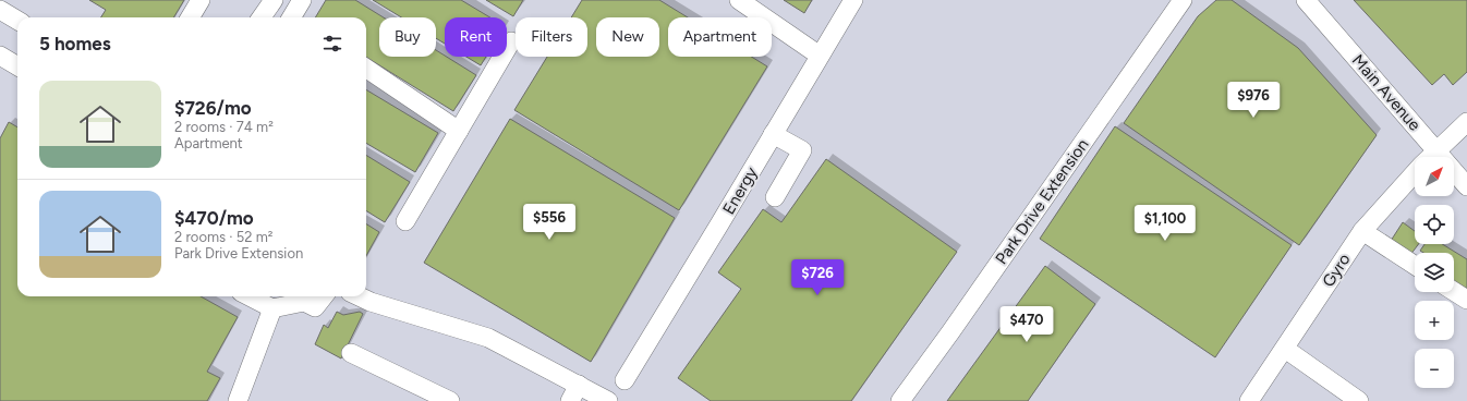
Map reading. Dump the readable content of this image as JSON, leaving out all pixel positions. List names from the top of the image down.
{
  "streets": {
    "street": [
      "Main Avenue",
      "Energy",
      "Park Drive Extension",
      "Gyro"
    ]
  },
  "crossings": [
    ["Main Avenue", "Gyro"]
  ],
  "north": "top right",
  "page": {
    "chip": [
      "Buy",
      "Rent",
      "Filters",
      "New",
      "Apartment"
    ],
    "heading": "5 homes",
    "list": [
      {
        "name": "$726/mo",
        "note": "2 rooms · 74 m² · Apartment"
      },
      {
        "name": "$470/mo",
        "note": "2 rooms · 52 m² · Park Drive Extension"
      }
    ],
    "price": [
      "$976",
      "$556",
      "$1,100",
      "$726",
      "$470"
    ],
    "map_buttons": ["+", "−"]
  }
}
